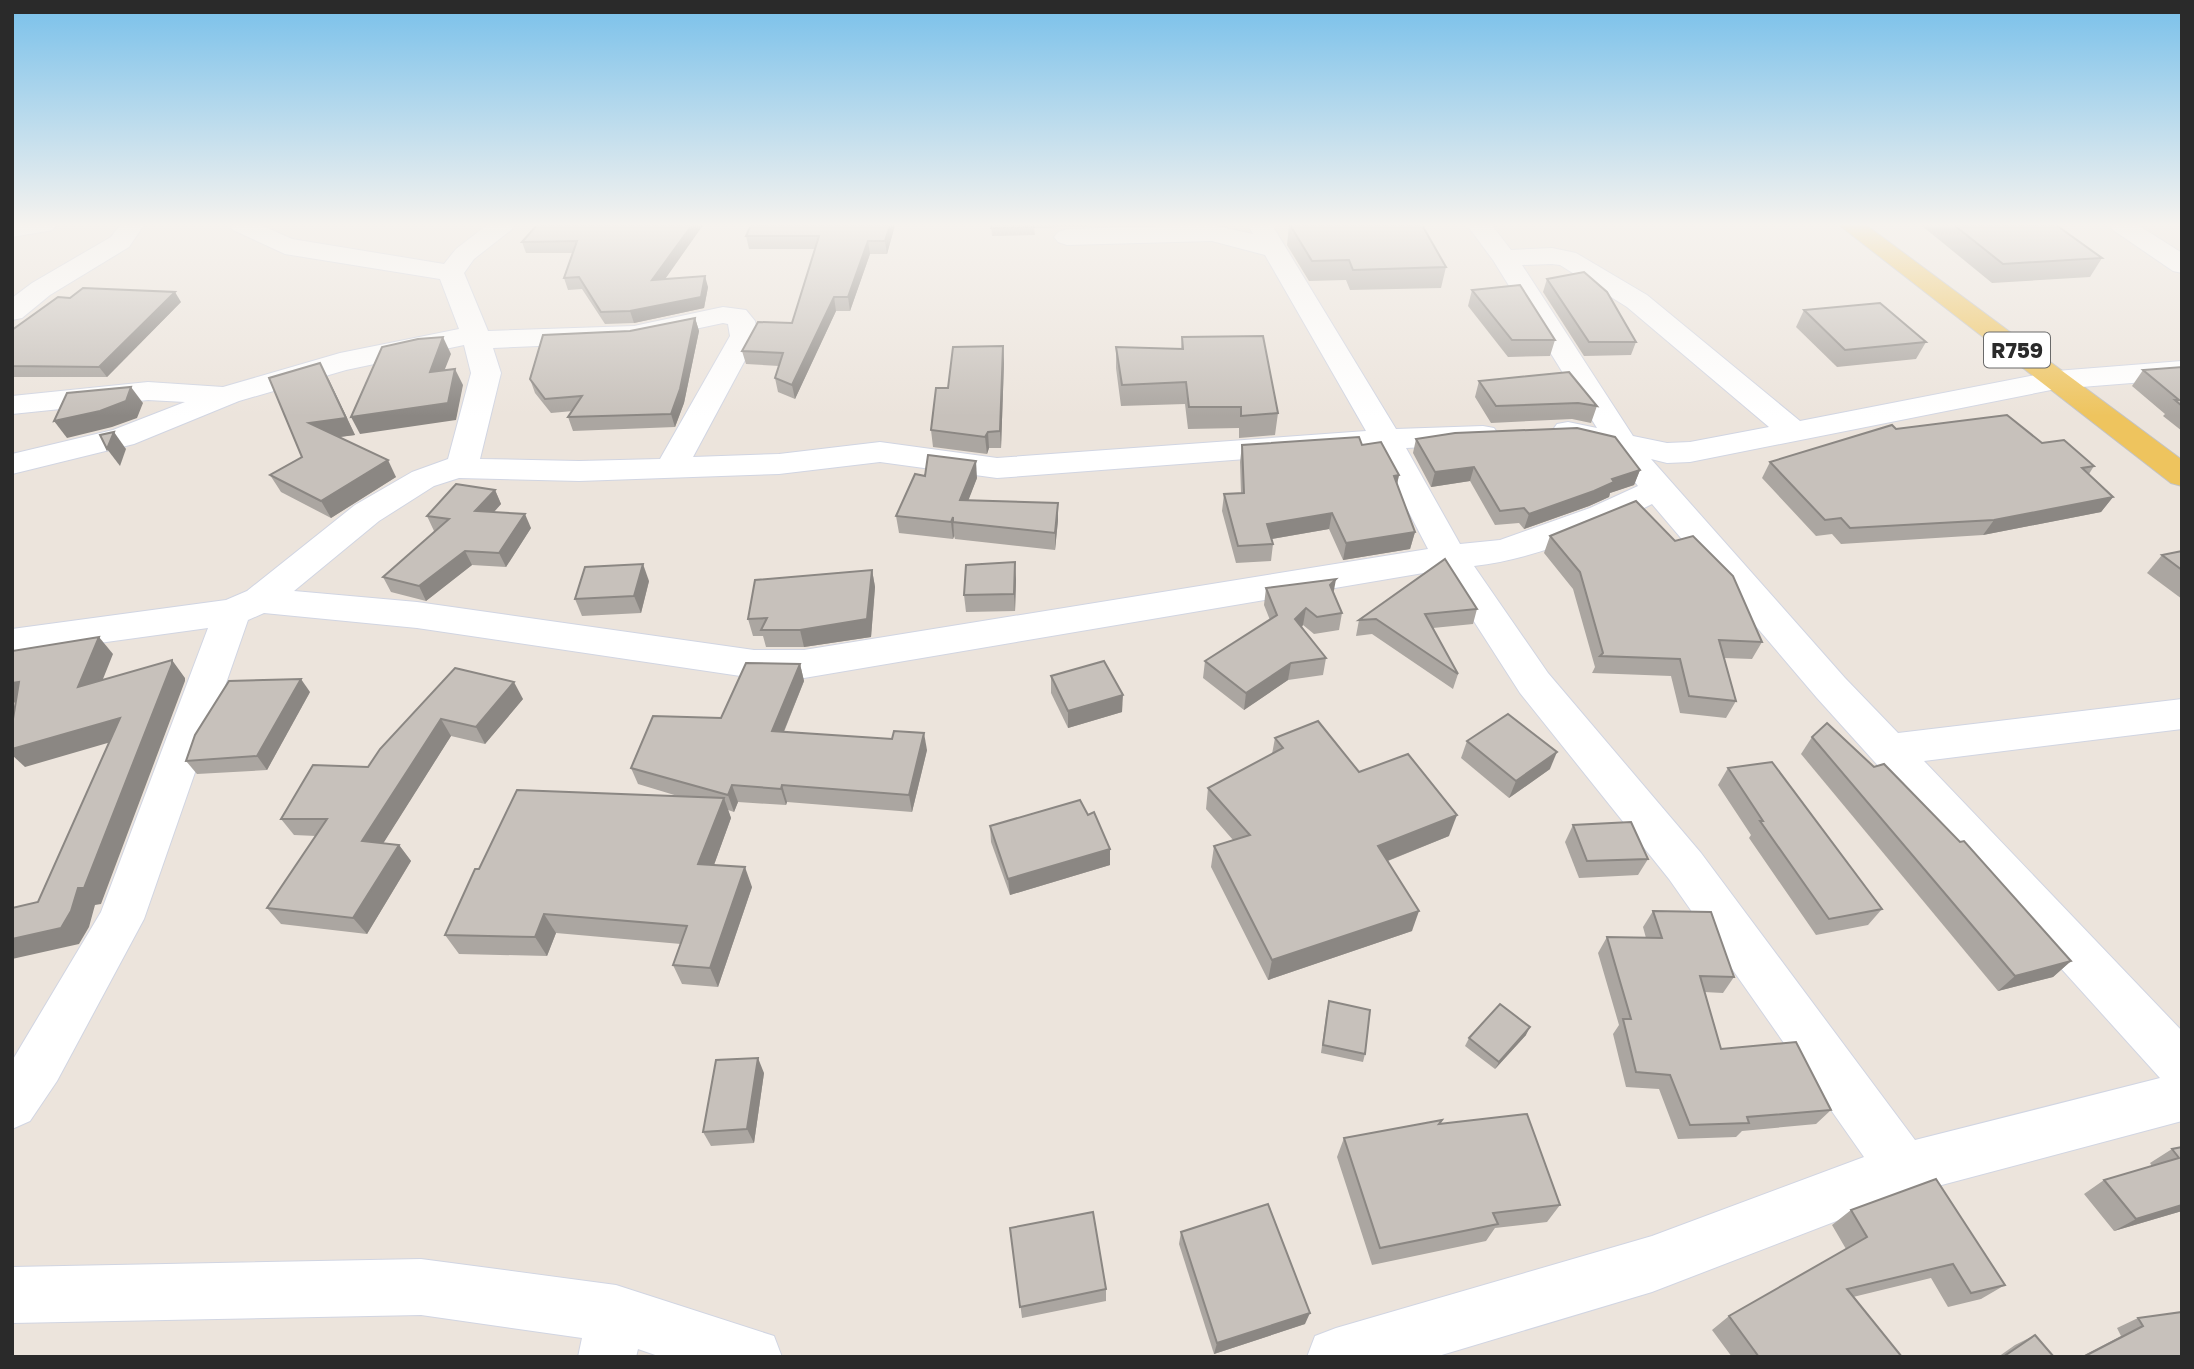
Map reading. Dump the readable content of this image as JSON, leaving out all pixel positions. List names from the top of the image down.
{
  "streets": {
    "main road": ["R759"]
  }
}
